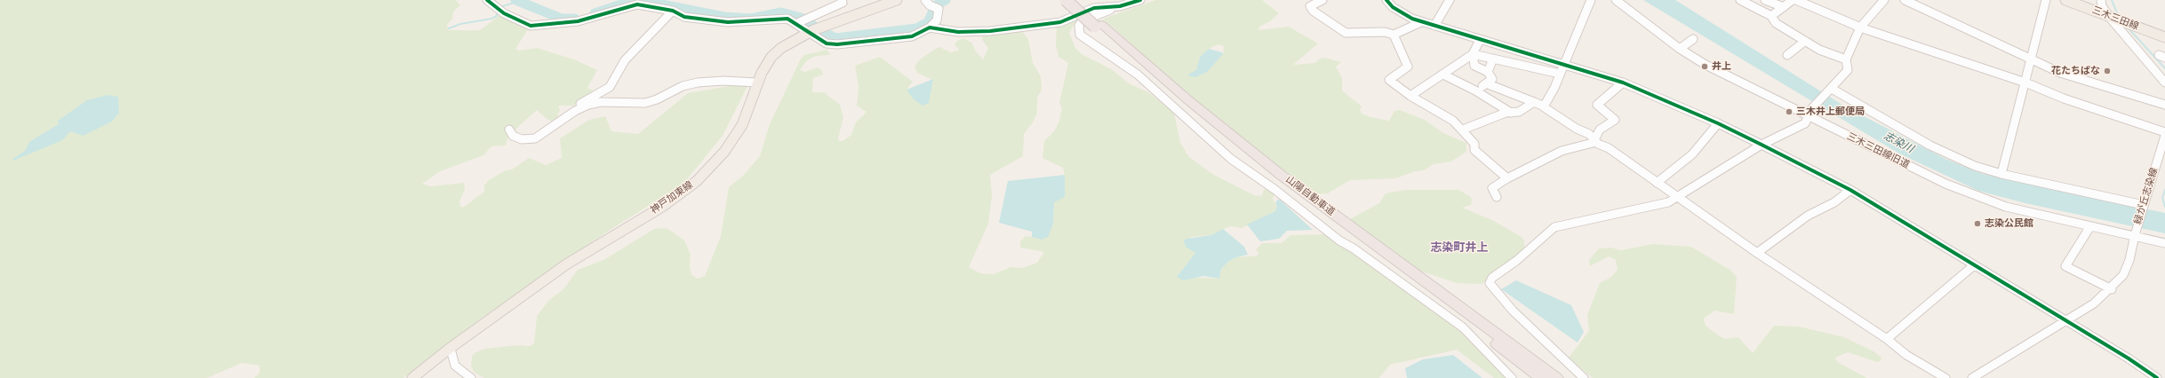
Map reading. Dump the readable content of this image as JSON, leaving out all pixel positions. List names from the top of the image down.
{
  "streets": {
    "highway": ["山陽自動車道"],
    "main road": ["三木三田線", "神戸加東線"],
    "street": ["三木三田線旧道", "緑が丘志染線"]
  },
  "crossings": [
    ["三木三田線旧道", "緑が丘志染線"]
  ],
  "districts": ["志染町井上"],
  "water": ["志染川"],
  "places": [
    "井上",
    "花たちばな",
    "三木井上郵便局",
    "志染公民館"
  ]
}
